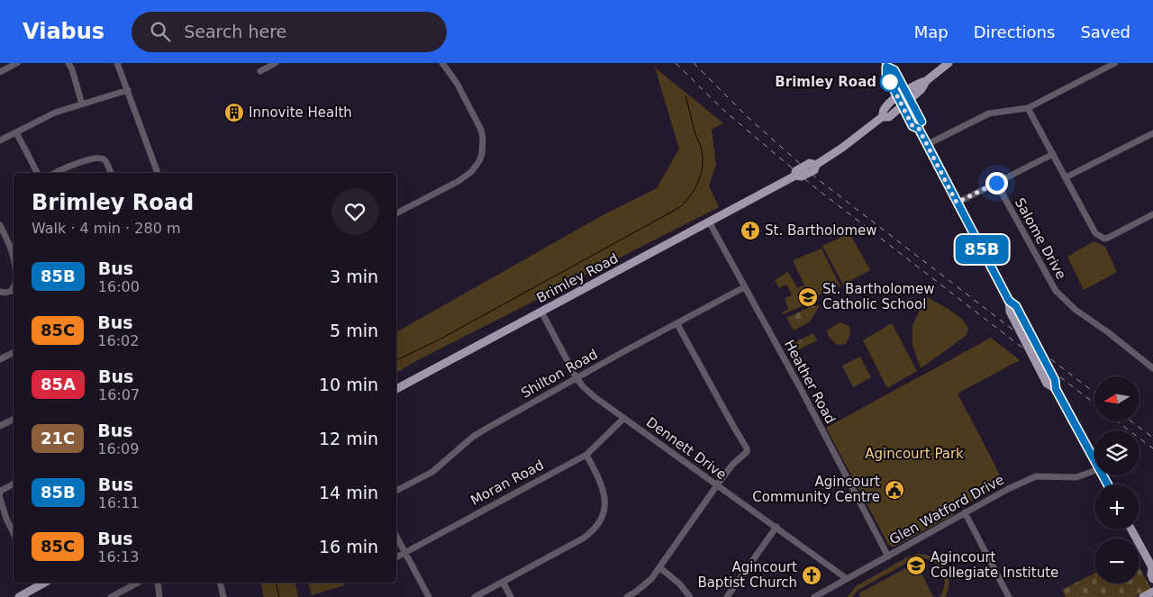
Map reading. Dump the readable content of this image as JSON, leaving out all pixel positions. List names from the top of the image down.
{
  "streets": {
    "main road": ["Brimley Road"],
    "street": [
      "Salome Drive",
      "Shilton Road",
      "Heather Road",
      "Dennett Drive",
      "Moran Road",
      "Glen Watford Drive"
    ]
  },
  "crossings": [
    ["Brimley Road", "Heather Road"],
    ["Brimley Road", "Dennett Drive"],
    ["Shilton Road", "Heather Road"],
    ["Shilton Road", "Dennett Drive"],
    ["Heather Road", "Glen Watford Drive"],
    ["Dennett Drive", "Moran Road"],
    ["Dennett Drive", "Glen Watford Drive"]
  ],
  "parks": ["Agincourt Park"],
  "places": {
    "other": ["Brimley Road"],
    "building": ["Innovite Health"],
    "church": ["St. Bartholomew", "Agincourt Baptist Church"],
    "school or university": ["St. Bartholomew Catholic School", "Agincourt Collegiate Institute"],
    "public building": ["Agincourt Community Centre"]
  },
  "lines": ["bus line 85B"],
  "north": "left",
  "page": {
    "header": "Viabus",
    "search": "Search here",
    "nav": ["Map", "Directions", "Saved"],
    "on_map": "85B",
    "heading": ["Brimley Road", "Walk · 4 min · 280 m"],
    "list": [
      {
        "mark": "85B",
        "name": "Bus",
        "note": "16:00",
        "value": "3 min"
      },
      {
        "mark": "85C",
        "name": "Bus",
        "note": "16:02",
        "value": "5 min"
      },
      {
        "mark": "85A",
        "name": "Bus",
        "note": "16:07",
        "value": "10 min"
      },
      {
        "mark": "21C",
        "name": "Bus",
        "note": "16:09",
        "value": "12 min"
      },
      {
        "mark": "85B",
        "name": "Bus",
        "note": "16:11",
        "value": "14 min"
      },
      {
        "mark": "85C",
        "name": "Bus",
        "note": "16:13",
        "value": "16 min"
      }
    ],
    "map_buttons": ["+", "−"]
  }
}
